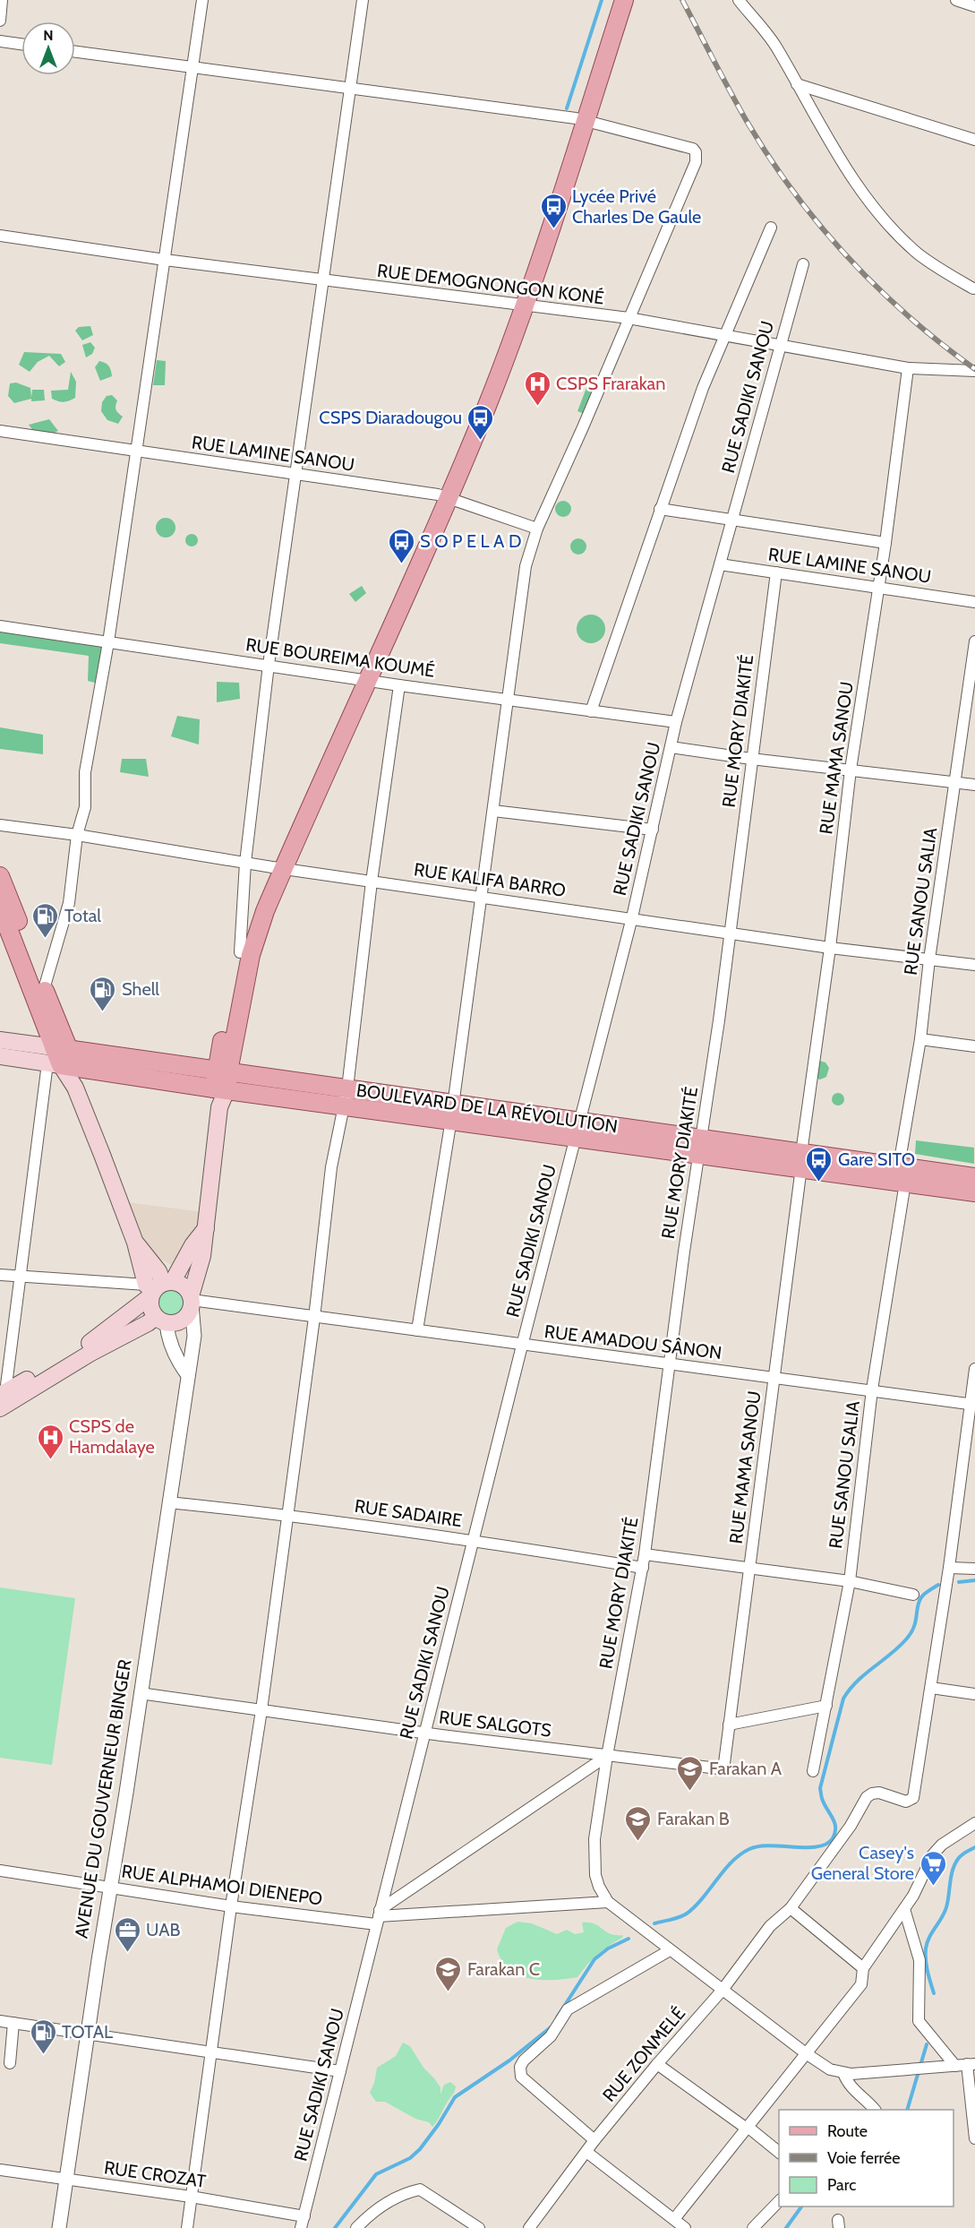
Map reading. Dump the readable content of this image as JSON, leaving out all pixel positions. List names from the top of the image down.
{
  "streets": {
    "main road": ["BOULEVARD DE LA RÉVOLUTION", "AVENUE DU GOUVERNEUR BINGER"],
    "street": [
      "RUE DEMOGNONGON KONÉ",
      "RUE SADIKI SANOU",
      "RUE LAMINE SANOU",
      "RUE BOUREIMA KOUMÉ",
      "RUE MORY DIAKITÉ",
      "RUE MAMA SANOU",
      "RUE KALIFA BARRO",
      "RUE SANOU SALIA",
      "RUE AMADOU SÂNON",
      "RUE SADAIRE",
      "RUE SALGOTS",
      "RUE ALPHAMOI DIENEPO",
      "RUE ZONMELÉ",
      "RUE CROZAT"
    ]
  },
  "crossings": [
    ["RUE DEMOGNONGON KONÉ", "RUE SADIKI SANOU"],
    ["RUE DEMOGNONGON KONÉ", "RUE MAMA SANOU"],
    ["RUE SADIKI SANOU", "RUE LAMINE SANOU"],
    ["RUE SADIKI SANOU", "RUE BOUREIMA KOUMÉ"],
    ["RUE SADIKI SANOU", "RUE KALIFA BARRO"],
    ["RUE SADIKI SANOU", "BOULEVARD DE LA RÉVOLUTION"],
    ["RUE SADIKI SANOU", "RUE AMADOU SÂNON"],
    ["RUE SADIKI SANOU", "RUE SADAIRE"],
    ["RUE SADIKI SANOU", "RUE SALGOTS"],
    ["RUE SADIKI SANOU", "RUE ALPHAMOI DIENEPO"],
    ["RUE SADIKI SANOU", "RUE CROZAT"],
    ["RUE LAMINE SANOU", "RUE MORY DIAKITÉ"],
    ["RUE LAMINE SANOU", "RUE MAMA SANOU"],
    ["RUE MORY DIAKITÉ", "RUE KALIFA BARRO"],
    ["RUE MORY DIAKITÉ", "BOULEVARD DE LA RÉVOLUTION"],
    ["RUE MORY DIAKITÉ", "RUE AMADOU SÂNON"],
    ["RUE MORY DIAKITÉ", "RUE SADAIRE"],
    ["RUE MORY DIAKITÉ", "RUE SALGOTS"],
    ["RUE MORY DIAKITÉ", "RUE ALPHAMOI DIENEPO"],
    ["RUE MAMA SANOU", "RUE KALIFA BARRO"],
    ["RUE MAMA SANOU", "BOULEVARD DE LA RÉVOLUTION"],
    ["RUE MAMA SANOU", "RUE AMADOU SÂNON"],
    ["RUE MAMA SANOU", "RUE SALGOTS"],
    ["RUE KALIFA BARRO", "RUE SANOU SALIA"],
    ["RUE SANOU SALIA", "BOULEVARD DE LA RÉVOLUTION"],
    ["RUE SANOU SALIA", "RUE AMADOU SÂNON"],
    ["BOULEVARD DE LA RÉVOLUTION", "AVENUE DU GOUVERNEUR BINGER"],
    ["RUE AMADOU SÂNON", "AVENUE DU GOUVERNEUR BINGER"],
    ["RUE SADAIRE", "AVENUE DU GOUVERNEUR BINGER"],
    ["RUE SALGOTS", "AVENUE DU GOUVERNEUR BINGER"],
    ["AVENUE DU GOUVERNEUR BINGER", "RUE ALPHAMOI DIENEPO"],
    ["AVENUE DU GOUVERNEUR BINGER", "RUE CROZAT"]
  ],
  "places": {
    "bus stop": [
      "Lycée Privé Charles De Gaule",
      "CSPS Diaradougou",
      "S O P E L A D",
      "Gare SITO"
    ],
    "hospital": ["CSPS Frarakan", "CSPS de Hamdalaye"],
    "fuel station": ["Total", "Shell", "TOTAL"],
    "school or university": ["Farakan A", "Farakan B", "Farakan C"],
    "supermarket": ["Casey's General Store"],
    "office": ["UAB"]
  },
  "legend": ["Route", "Voie ferrée", "Parc"],
  "north": "top"
}
